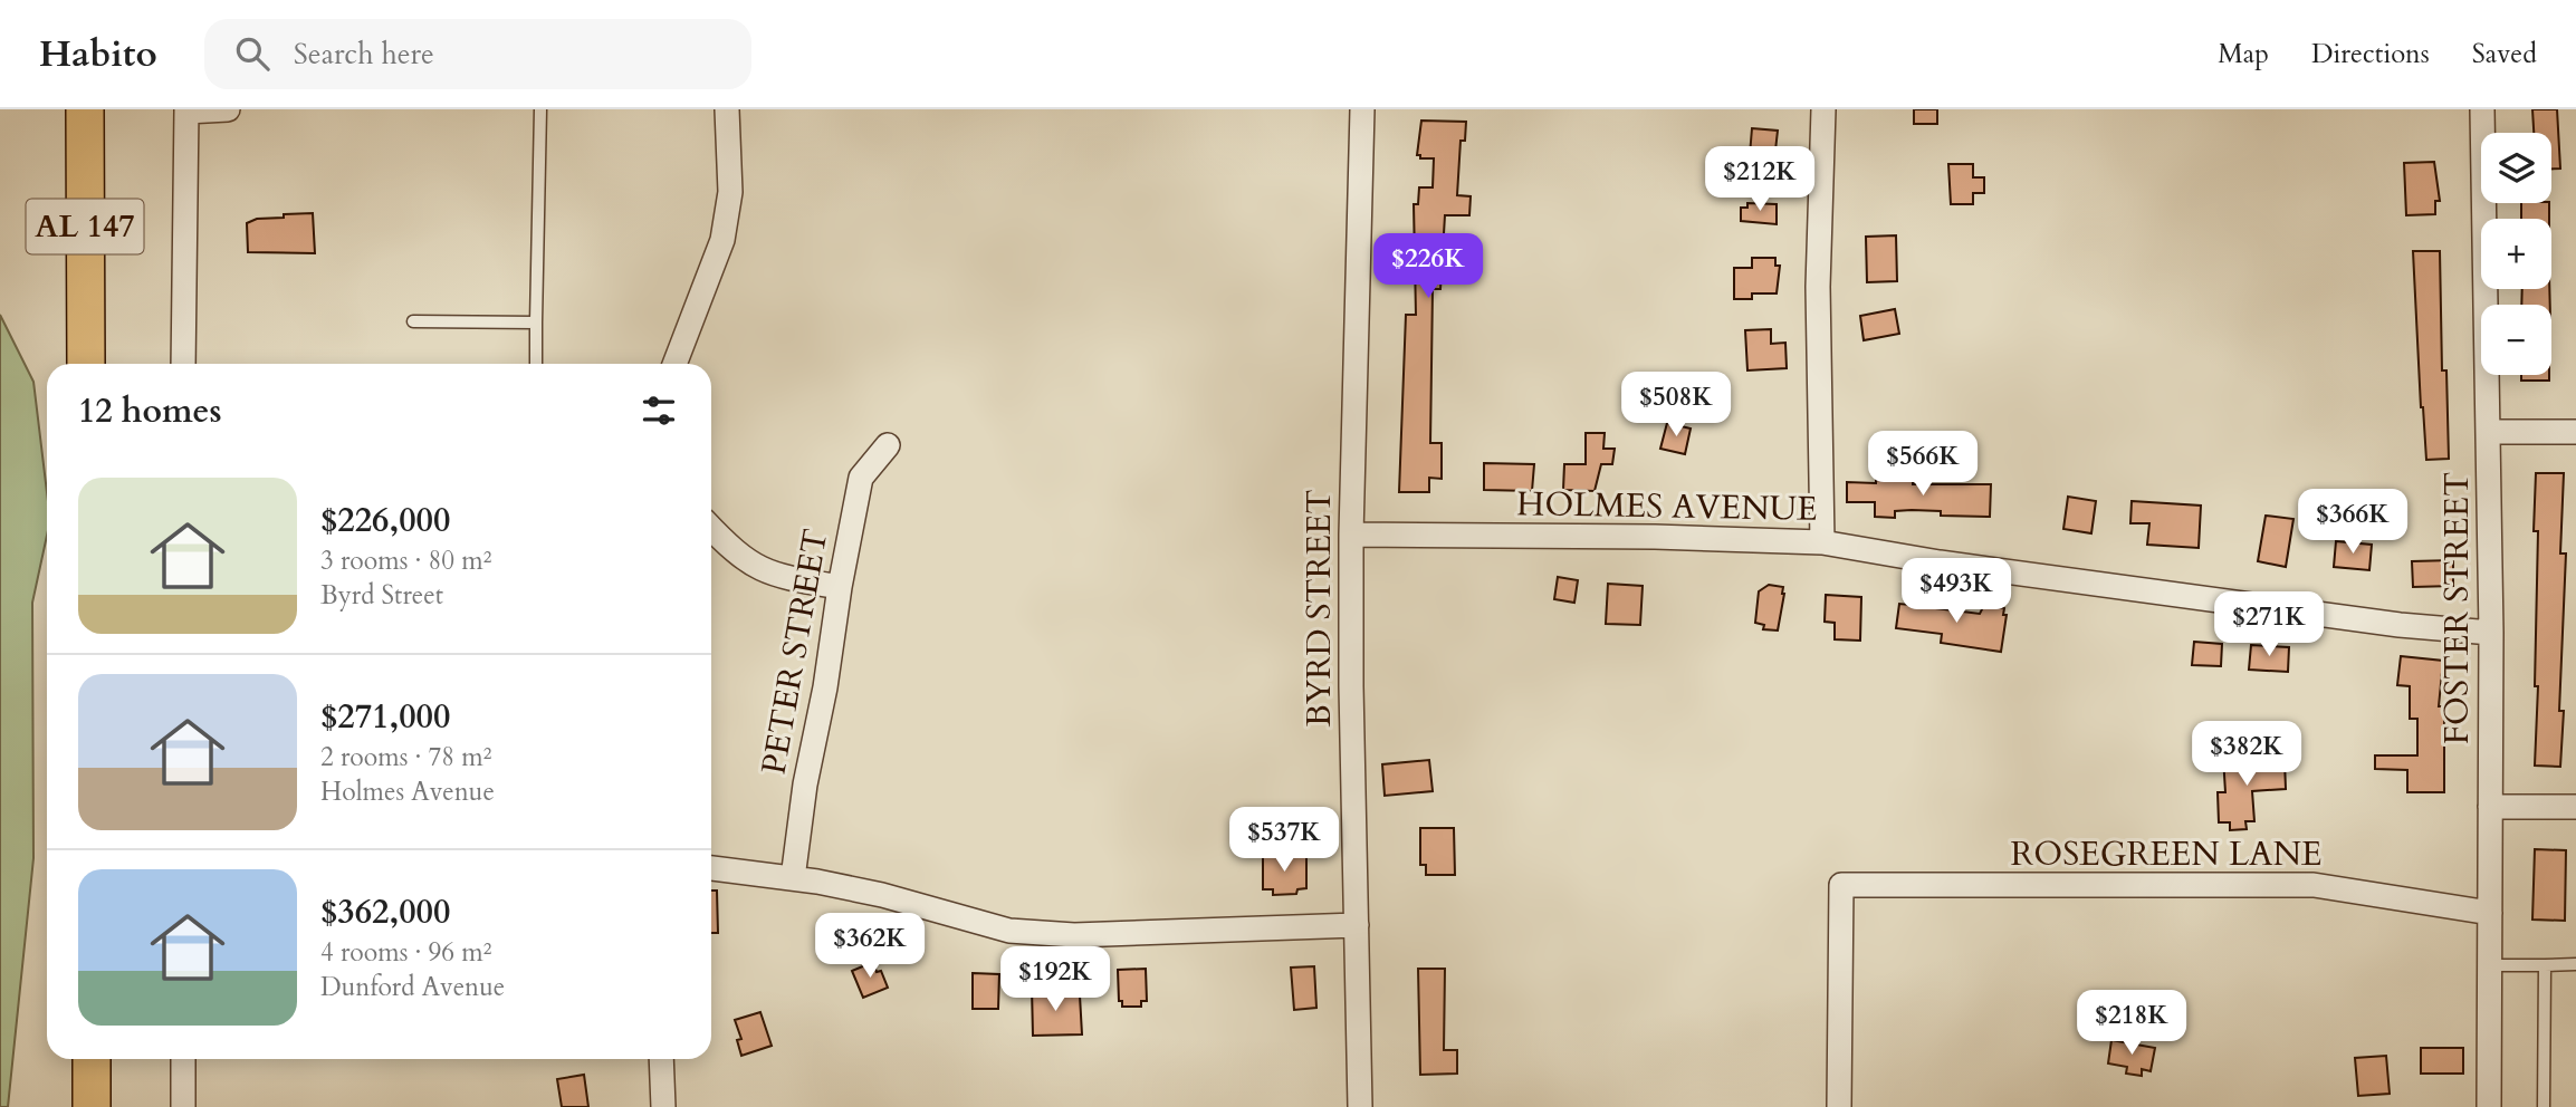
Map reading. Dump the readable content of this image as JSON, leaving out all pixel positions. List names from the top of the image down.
{
  "streets": {
    "main road": ["AL 147"],
    "street": [
      "HOLMES AVENUE",
      "BYRD STREET",
      "FOSTER STREET",
      "PETER STREET",
      "ROSEGREEN LANE"
    ]
  },
  "crossings": [
    ["HOLMES AVENUE", "BYRD STREET"],
    ["HOLMES AVENUE", "FOSTER STREET"],
    ["FOSTER STREET", "ROSEGREEN LANE"]
  ],
  "page": {
    "header": "Habito",
    "search": "Search here",
    "nav": ["Map", "Directions", "Saved"],
    "map_buttons": ["+", "−"],
    "price": [
      "$212K",
      "$226K",
      "$508K",
      "$566K",
      "$366K",
      "$493K",
      "$271K",
      "$382K",
      "$537K",
      "$362K",
      "$192K",
      "$218K"
    ],
    "heading": "12 homes",
    "list": [
      {
        "name": "$226,000",
        "note": "3 rooms · 80 m² · Byrd Street"
      },
      {
        "name": "$271,000",
        "note": "2 rooms · 78 m² · Holmes Avenue"
      },
      {
        "name": "$362,000",
        "note": "4 rooms · 96 m² · Dunford Avenue"
      }
    ]
  }
}
